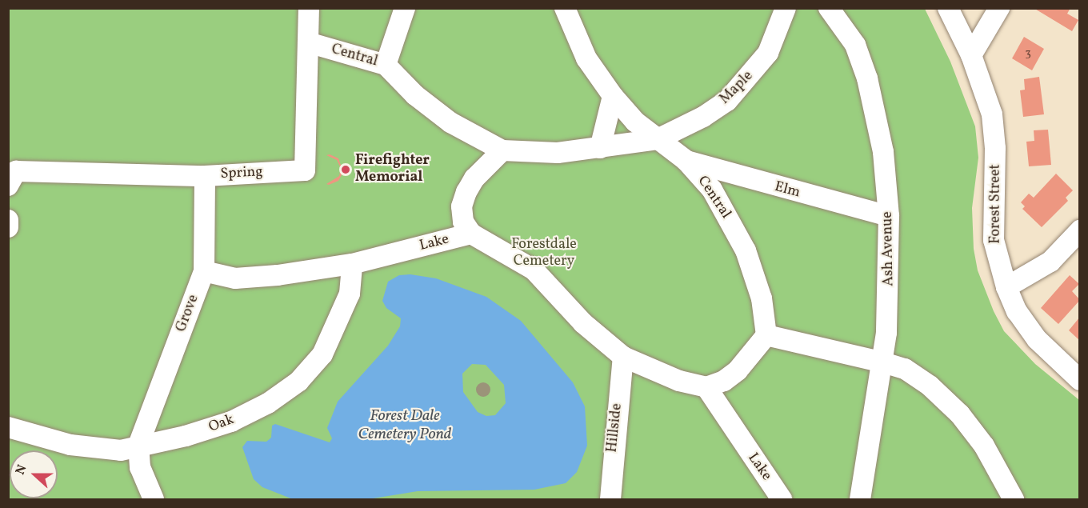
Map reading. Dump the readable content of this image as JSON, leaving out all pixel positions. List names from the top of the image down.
{
  "streets": {
    "street": [
      "Central",
      "Maple",
      "Spring",
      "Elm",
      "Forest Street",
      "Lake",
      "Ash Avenue",
      "Grove",
      "Oak",
      "Hillside"
    ]
  },
  "crossings": [
    ["Central", "Maple"],
    ["Central", "Spring"],
    ["Central", "Elm"],
    ["Spring", "Grove"],
    ["Elm", "Ash Avenue"],
    ["Lake", "Grove"],
    ["Lake", "Oak"],
    ["Grove", "Oak"]
  ],
  "water": ["Forest Dale Cemetery Pond"],
  "parks": ["Forestdale Cemetery"],
  "places": ["Firefighter Memorial"],
  "house_numbers": ["3"],
  "north": "left"
}
